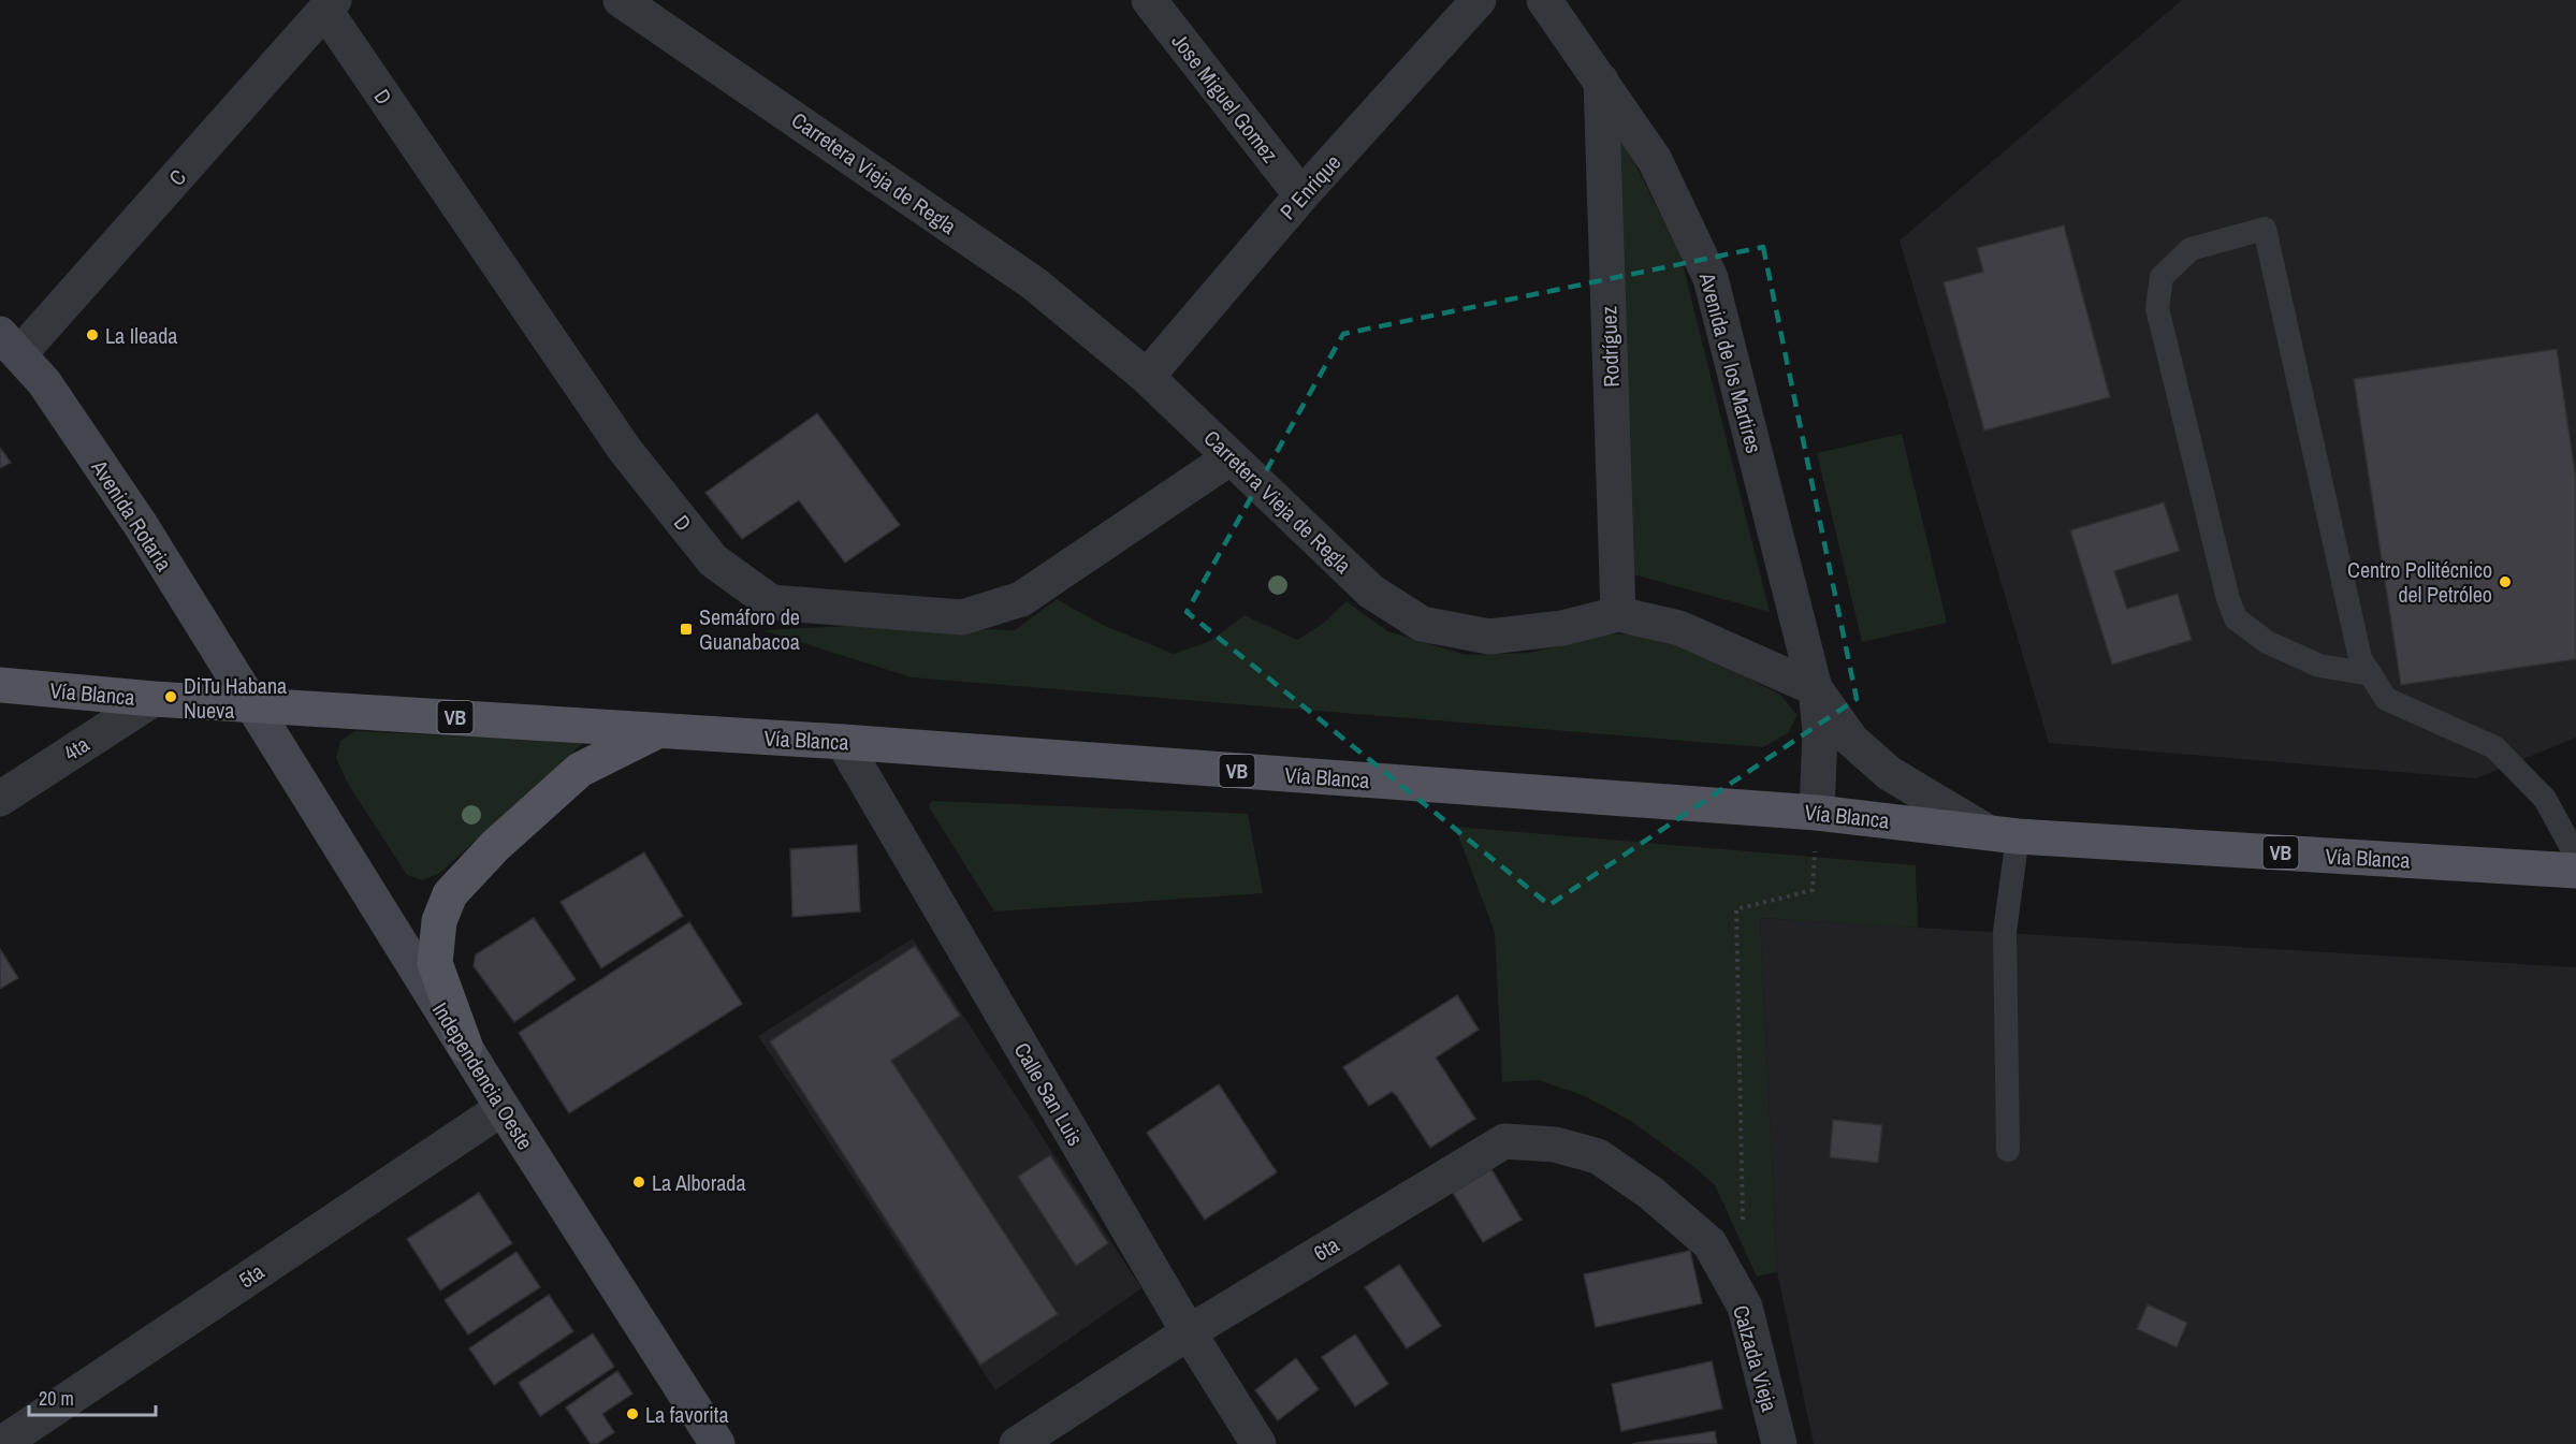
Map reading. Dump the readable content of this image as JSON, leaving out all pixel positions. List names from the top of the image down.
{
  "streets": {
    "main road": [
      "Avenida Rotaria",
      "Vía Blanca",
      "VB",
      "Independencia Oeste"
    ],
    "street": [
      "D",
      "Jose Miguel Gomez",
      "Carretera Vieja de Regla",
      "C",
      "P Enrique",
      "Rodríguez",
      "Avenida de los Martires",
      "4ta",
      "Calle San Luis",
      "6ta",
      "5ta",
      "Calzada Vieja"
    ]
  },
  "crossings": [
    ["D", "Carretera Vieja de Regla"],
    ["D", "C"],
    ["Jose Miguel Gomez", "P Enrique"],
    ["Carretera Vieja de Regla", "P Enrique"],
    ["Carretera Vieja de Regla", "Rodríguez"],
    ["Carretera Vieja de Regla", "Avenida de los Martires"],
    ["C", "Avenida Rotaria"],
    ["Rodríguez", "Avenida de los Martires"],
    ["Avenida Rotaria", "Vía Blanca"],
    ["Avenida Rotaria", "Independencia Oeste"],
    ["Vía Blanca", "4ta"],
    ["Vía Blanca", "Independencia Oeste"],
    ["Vía Blanca", "Calle San Luis"],
    ["Independencia Oeste", "5ta"],
    ["Calle San Luis", "6ta"],
    ["6ta", "Calzada Vieja"]
  ],
  "places": {
    "other": [
      "La Ileada",
      "Centro Politécnico del Petróleo",
      "DiTu Habana Nueva",
      "La Alborada",
      "La favorita"
    ],
    "transit": ["Semáforo de Guanabacoa"]
  },
  "scale_bar": "20 m"
}
